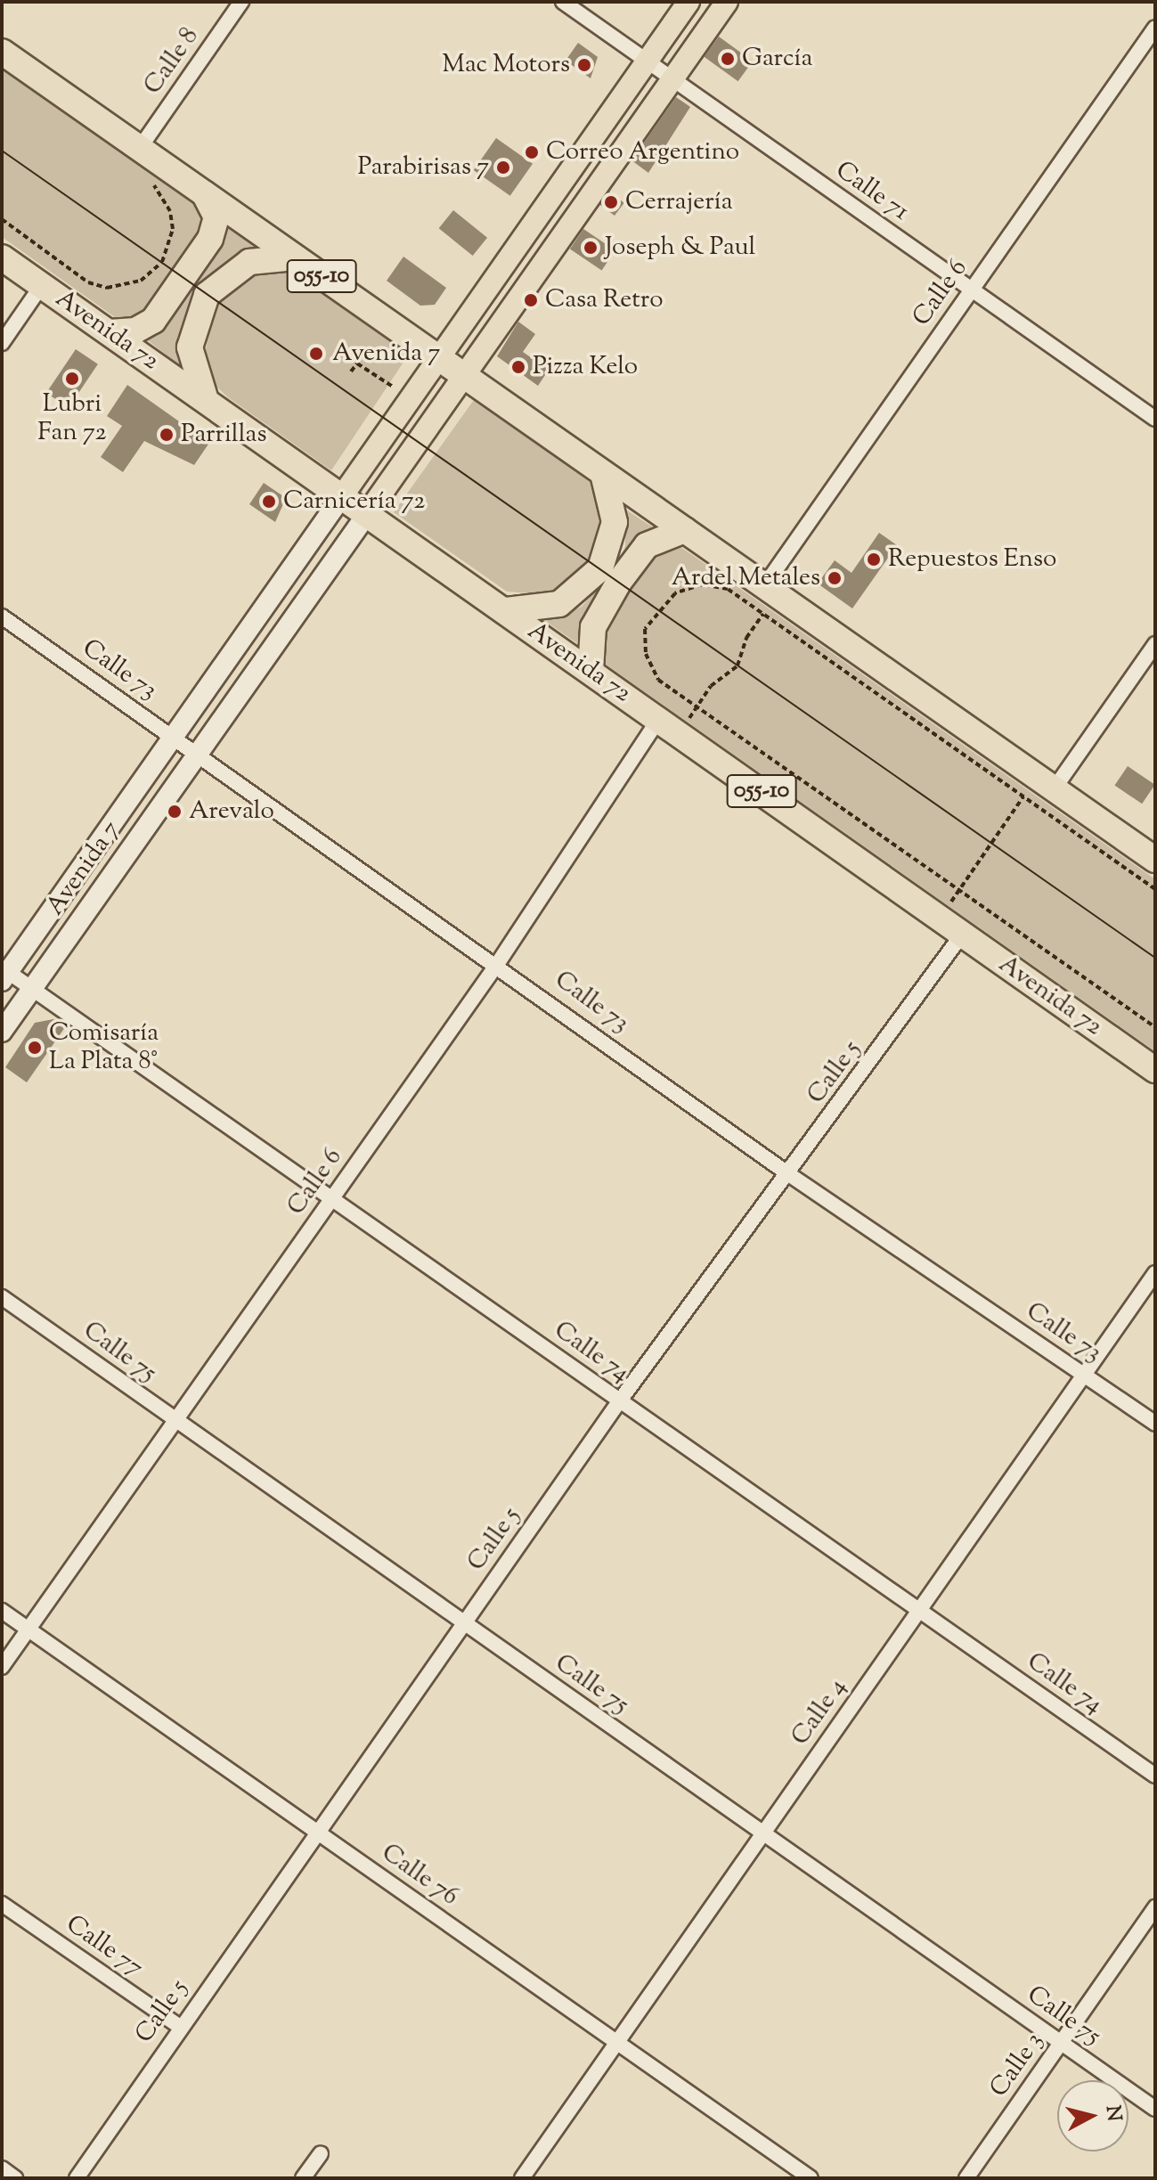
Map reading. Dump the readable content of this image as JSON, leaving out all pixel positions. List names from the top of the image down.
{
  "streets": {
    "highway": ["055-10", "Avenida 72"],
    "main road": ["Avenida 7"],
    "street": [
      "Calle 8",
      "Calle 71",
      "Calle 6",
      "Calle 73",
      "Calle 5",
      "Calle 75",
      "Calle 74",
      "Calle 4",
      "Calle 76",
      "Calle 77",
      "Calle 3"
    ]
  },
  "crossings": [
    ["Calle 8", "055-10"],
    ["Calle 71", "Calle 6"],
    ["Calle 71", "Avenida 7"],
    ["055-10", "Calle 6"],
    ["055-10", "Avenida 7"],
    ["Calle 6", "Avenida 72"],
    ["Calle 6", "Calle 73"],
    ["Calle 6", "Calle 75"],
    ["Calle 6", "Calle 74"],
    ["Calle 6", "Calle 76"],
    ["Avenida 72", "Avenida 7"],
    ["Avenida 72", "Calle 5"],
    ["Calle 73", "Avenida 7"],
    ["Calle 73", "Calle 5"],
    ["Calle 73", "Calle 4"],
    ["Avenida 7", "Calle 74"],
    ["Calle 5", "Calle 75"],
    ["Calle 5", "Calle 74"],
    ["Calle 5", "Calle 76"],
    ["Calle 5", "Calle 77"],
    ["Calle 75", "Calle 4"],
    ["Calle 75", "Calle 3"],
    ["Calle 74", "Calle 4"],
    ["Calle 4", "Calle 76"]
  ],
  "places": [
    "García",
    "Mac Motors",
    "Correo Argentino",
    "Parabirisas 7",
    "Cerrajería",
    "Joseph & Paul",
    "Casa Retro",
    "Avenida 7",
    "Pizza Kelo",
    "Lubri Fan 72",
    "Parrillas",
    "Carnicería 72",
    "Repuestos Enso",
    "Ardel Metales",
    "Arevalo",
    "Comisaría La Plata 8°"
  ],
  "north": "right"
}
